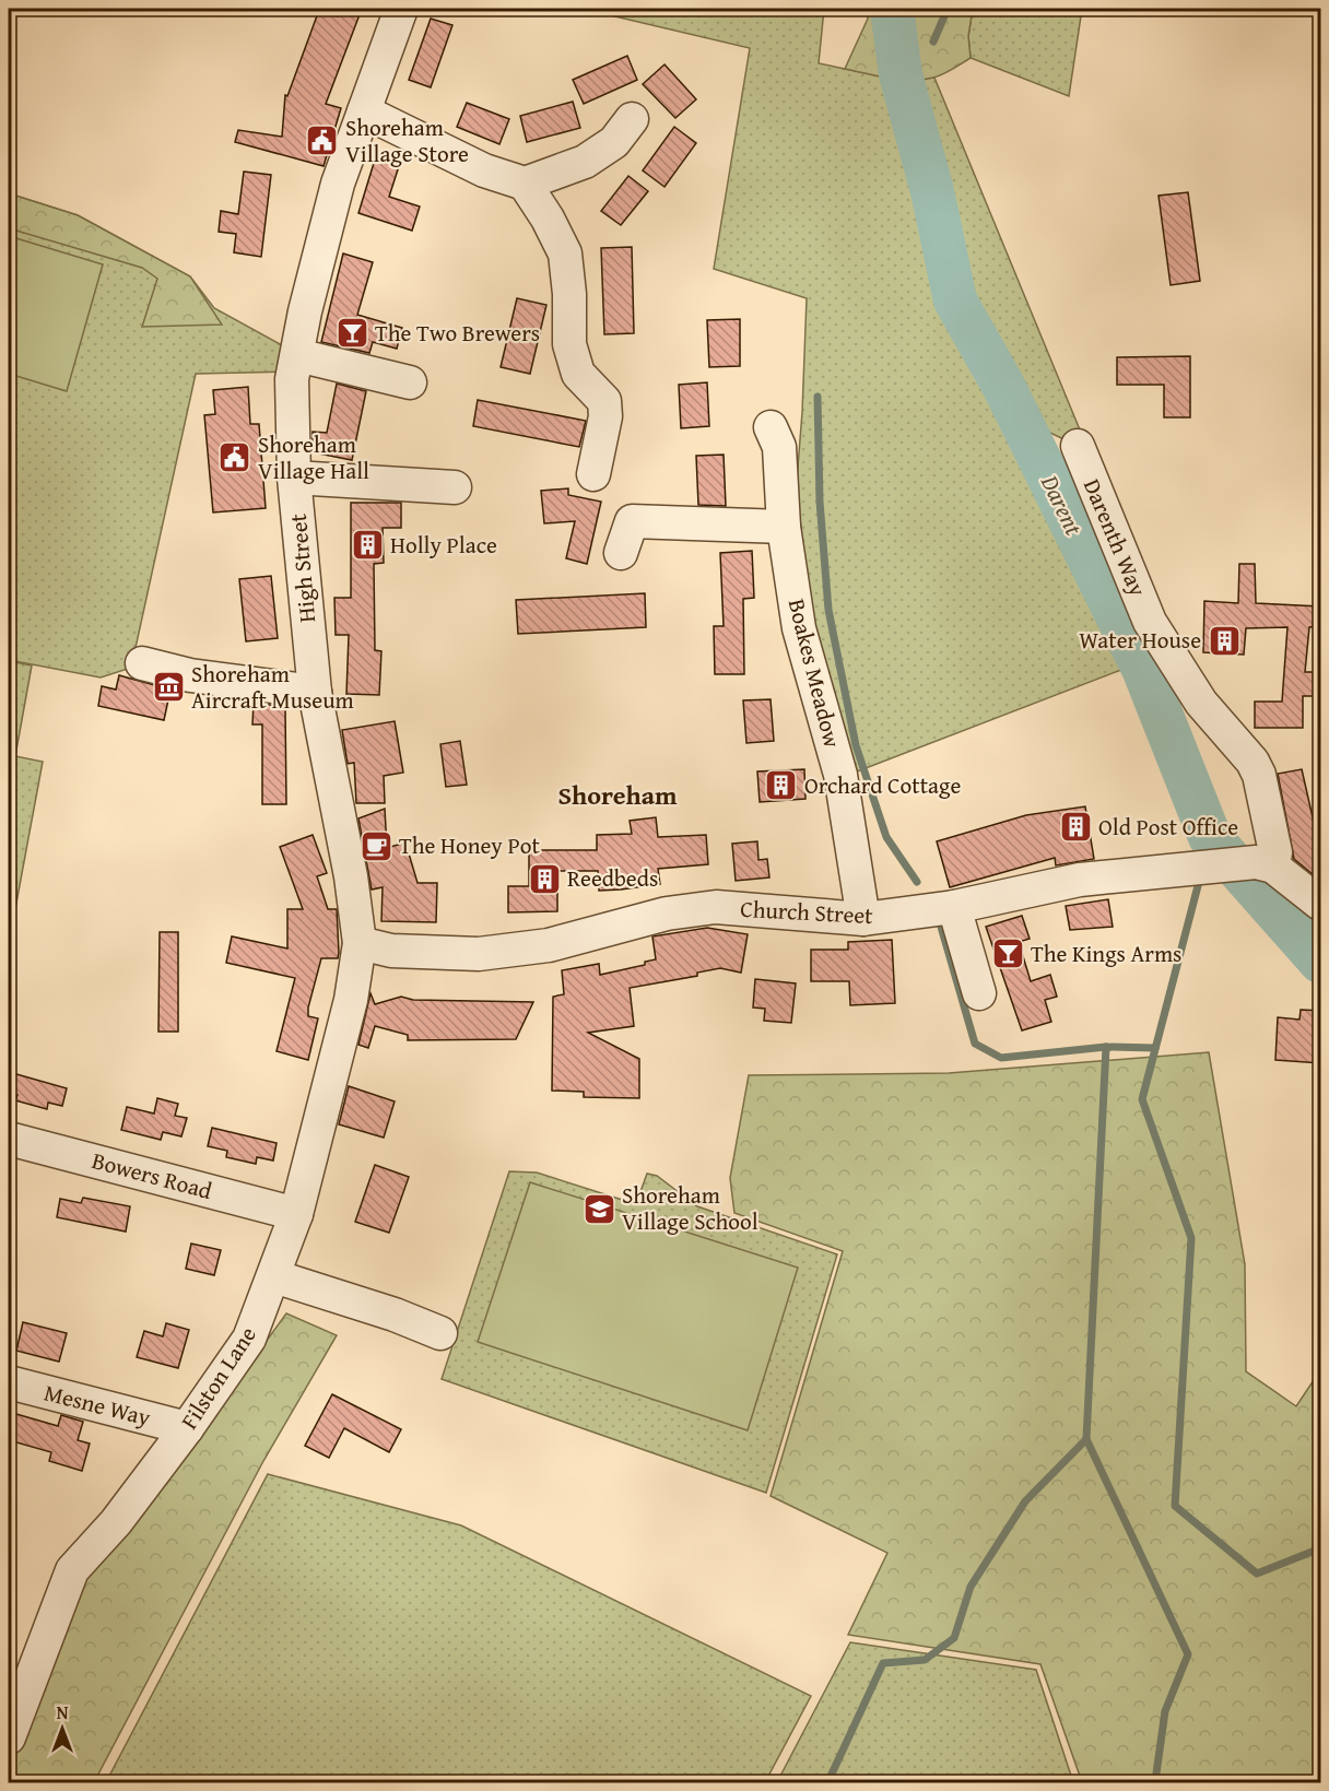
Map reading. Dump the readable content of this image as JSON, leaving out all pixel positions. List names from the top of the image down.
{
  "streets": {
    "street": [
      "Darenth Way",
      "High Street",
      "Boakes Meadow",
      "Church Street",
      "Bowers Road",
      "Filston Lane",
      "Mesne Way"
    ]
  },
  "crossings": [
    ["Darenth Way", "Church Street"],
    ["High Street", "Church Street"],
    ["High Street", "Filston Lane"],
    ["Boakes Meadow", "Church Street"],
    ["Church Street", "Filston Lane"],
    ["Bowers Road", "Filston Lane"],
    ["Filston Lane", "Mesne Way"]
  ],
  "districts": ["Shoreham"],
  "water": ["Darent"],
  "places": {
    "public building": ["Shoreham Village Store", "Shoreham Village Hall"],
    "bar": ["The Two Brewers", "The Kings Arms"],
    "building": [
      "Holly Place",
      "Water House",
      "Orchard Cottage",
      "Old Post Office",
      "Reedbeds"
    ],
    "museum": ["Shoreham Aircraft Museum"],
    "cafe": ["The Honey Pot"],
    "school or university": ["Shoreham Village School"]
  },
  "north": "top"
}
